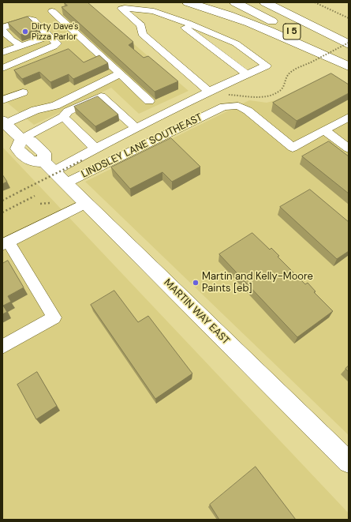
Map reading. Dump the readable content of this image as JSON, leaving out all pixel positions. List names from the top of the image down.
{
  "streets": {
    "highway": ["I 5"],
    "main road": ["MARTIN WAY EAST"],
    "street": ["LINDSLEY LANE SOUTHEAST"]
  },
  "crossings": [
    ["LINDSLEY LANE SOUTHEAST", "MARTIN WAY EAST"]
  ],
  "places": ["Dirty Dave's Pizza Parlor", "Martin and Kelly-Moore Paints [eb]"]
}
